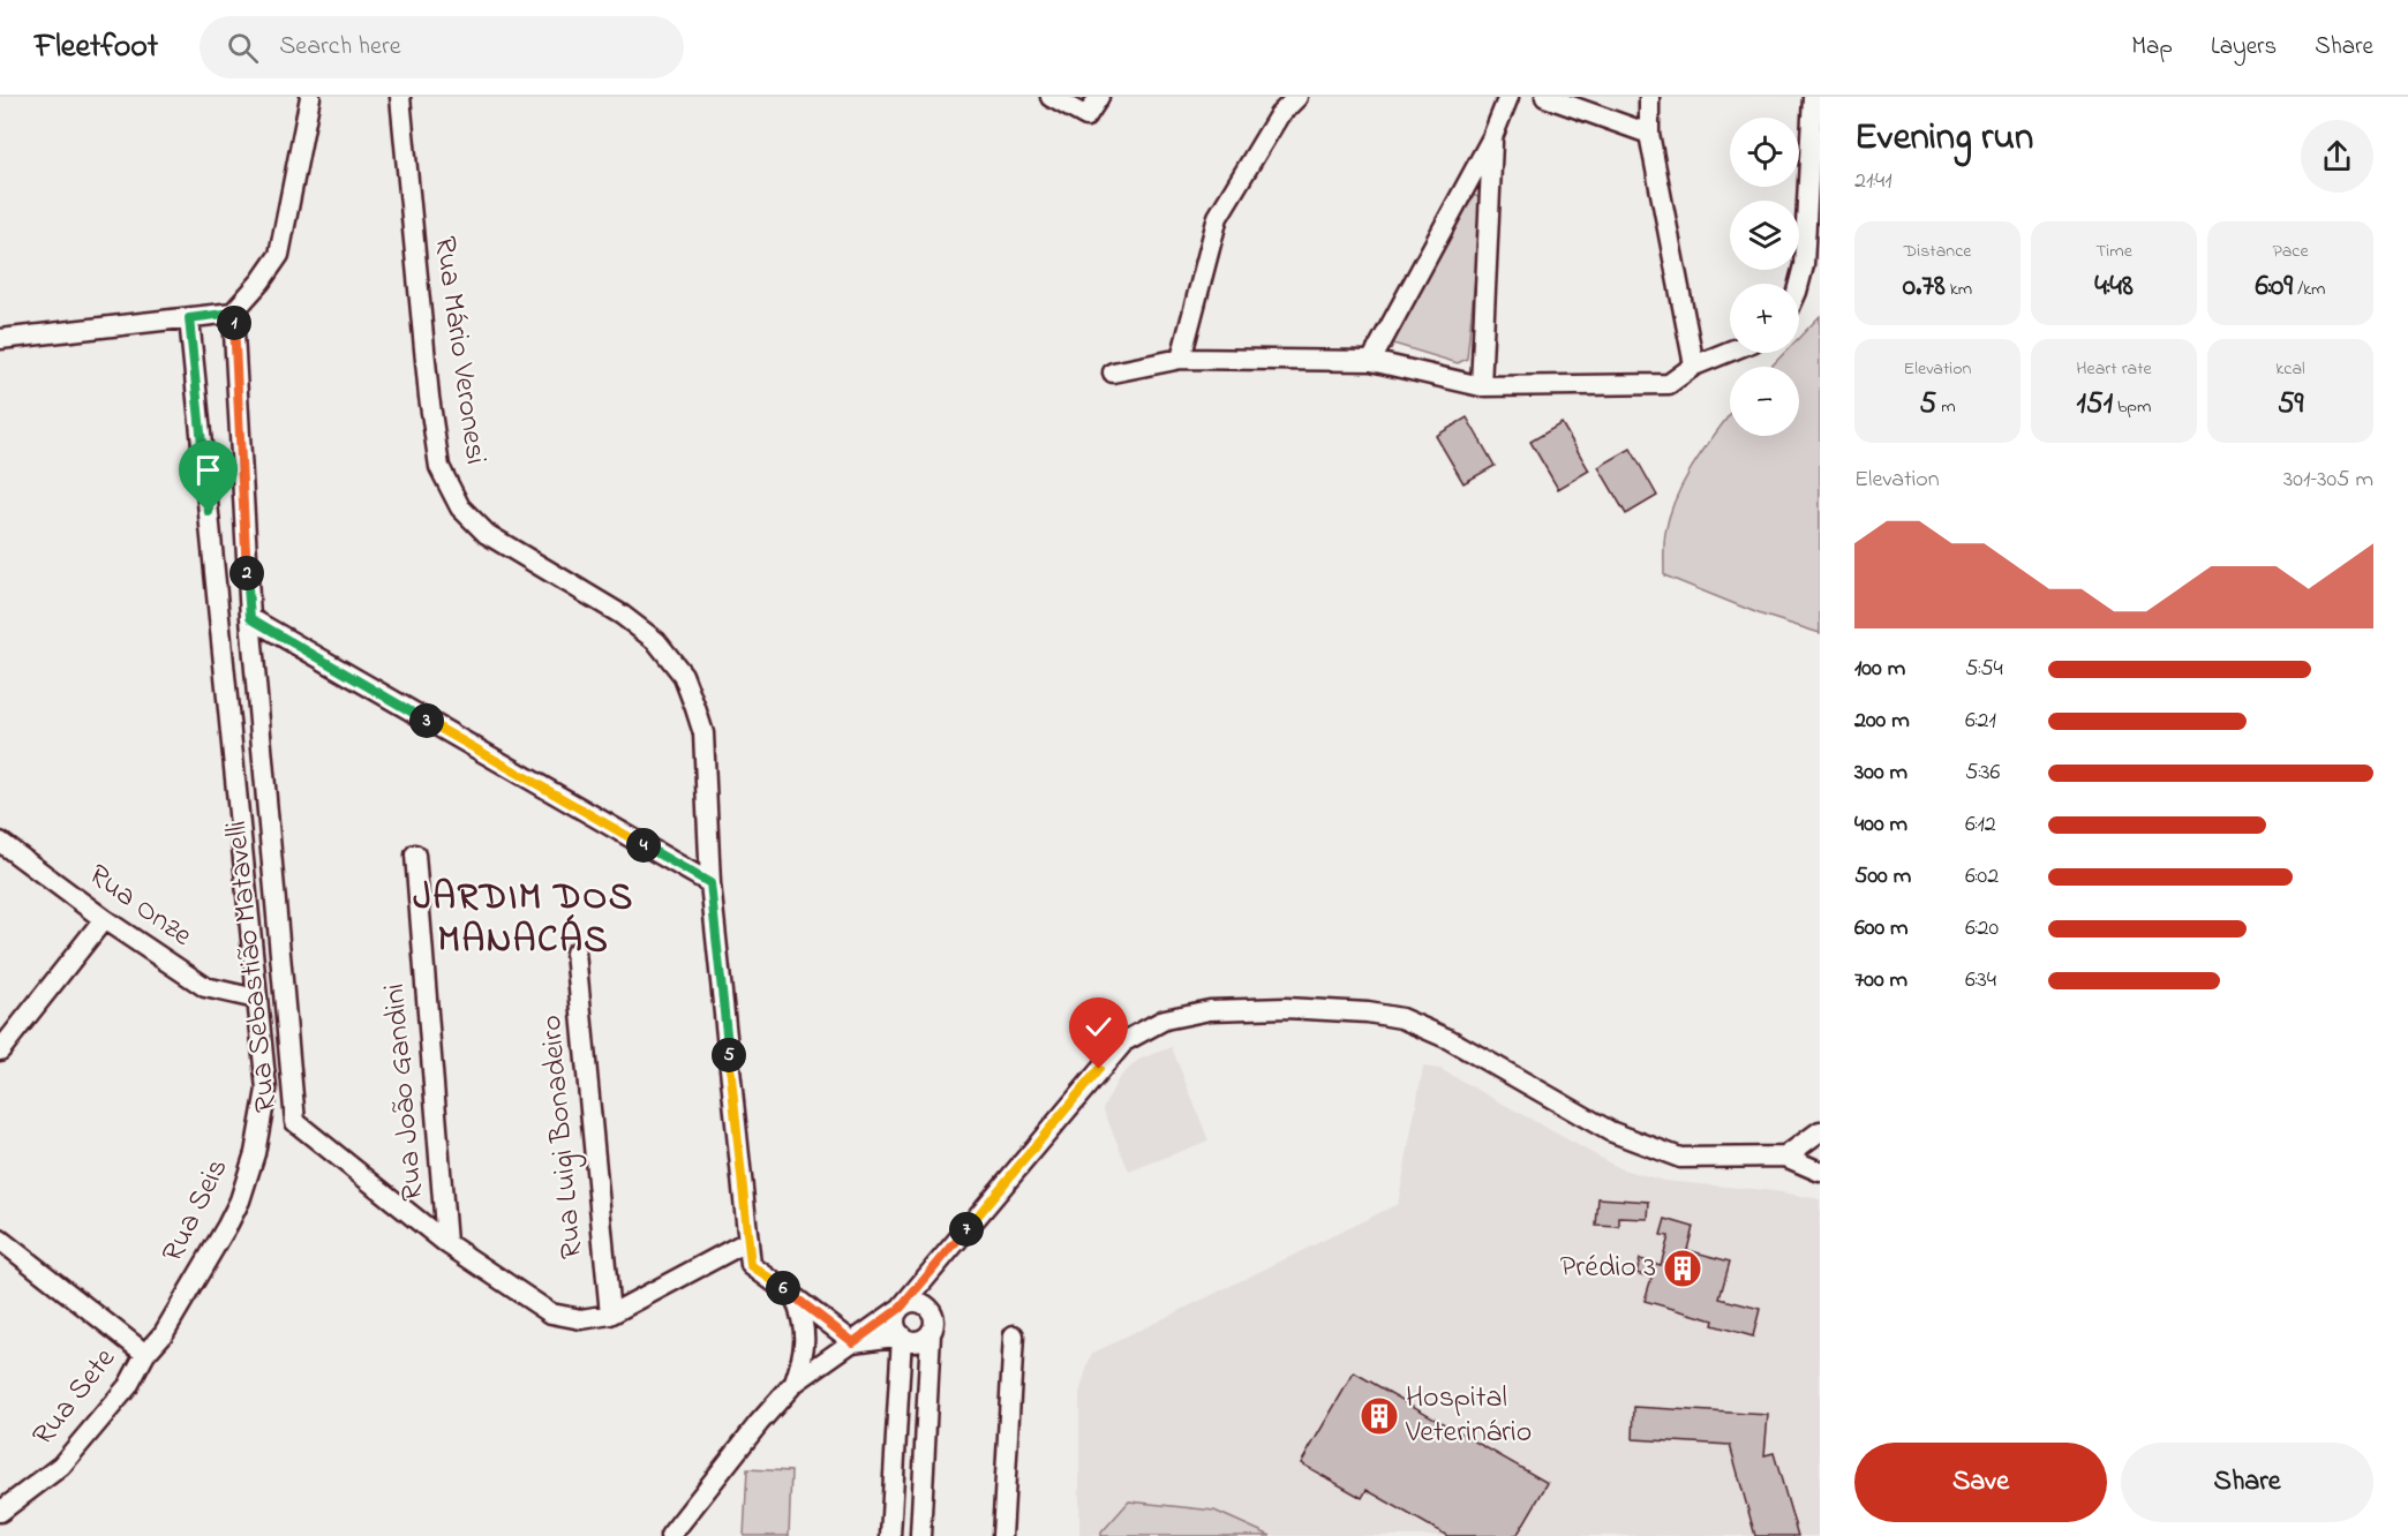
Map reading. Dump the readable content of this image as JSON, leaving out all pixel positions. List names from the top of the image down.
{
  "streets": {
    "street": [
      "Rua Mário Veronesi",
      "Rua Onze",
      "Rua Sebastião Matavelli",
      "Rua João Gandini",
      "Rua Luigi Bonadeiro",
      "Rua Seis",
      "Rua Sete"
    ]
  },
  "crossings": [
    ["Rua Mário Veronesi", "Rua Sebastião Matavelli"],
    ["Rua Onze", "Rua Seis"],
    ["Rua Sebastião Matavelli", "Rua João Gandini"],
    ["Rua Sebastião Matavelli", "Rua Luigi Bonadeiro"],
    ["Rua Seis", "Rua Sete"]
  ],
  "districts": ["JARDIM DOS MANACÁS"],
  "places": {
    "building": ["Prédio 3", "Hospital Veterinário"]
  },
  "page": {
    "header": "Fleetfoot",
    "search": "Search here",
    "nav": ["Map", "Layers", "Share"],
    "heading": ["Evening run", "21:41"],
    "map_buttons": ["+", "−"],
    "stats": [
      ["Distance", "0.78 km"],
      ["Time", "4:48"],
      ["Pace", "6:09 /km"],
      ["Elevation", "5 m"],
      ["Heart rate", "151 bpm"],
      ["kcal", "59"]
    ],
    "pins": [
      "1",
      "2",
      "3",
      "4",
      "5",
      "7",
      "6"
    ],
    "chart": ["Elevation", "301–305 m"],
    "list": [
      {
        "name": "100 m",
        "note": "5:54"
      },
      {
        "name": "200 m",
        "note": "6:21"
      },
      {
        "name": "300 m",
        "note": "5:36"
      },
      {
        "name": "400 m",
        "note": "6:12"
      },
      {
        "name": "500 m",
        "note": "6:02"
      },
      {
        "name": "600 m",
        "note": "6:20"
      },
      {
        "name": "700 m",
        "note": "6:34"
      }
    ],
    "buttons": ["Save", "Share"]
  }
}
